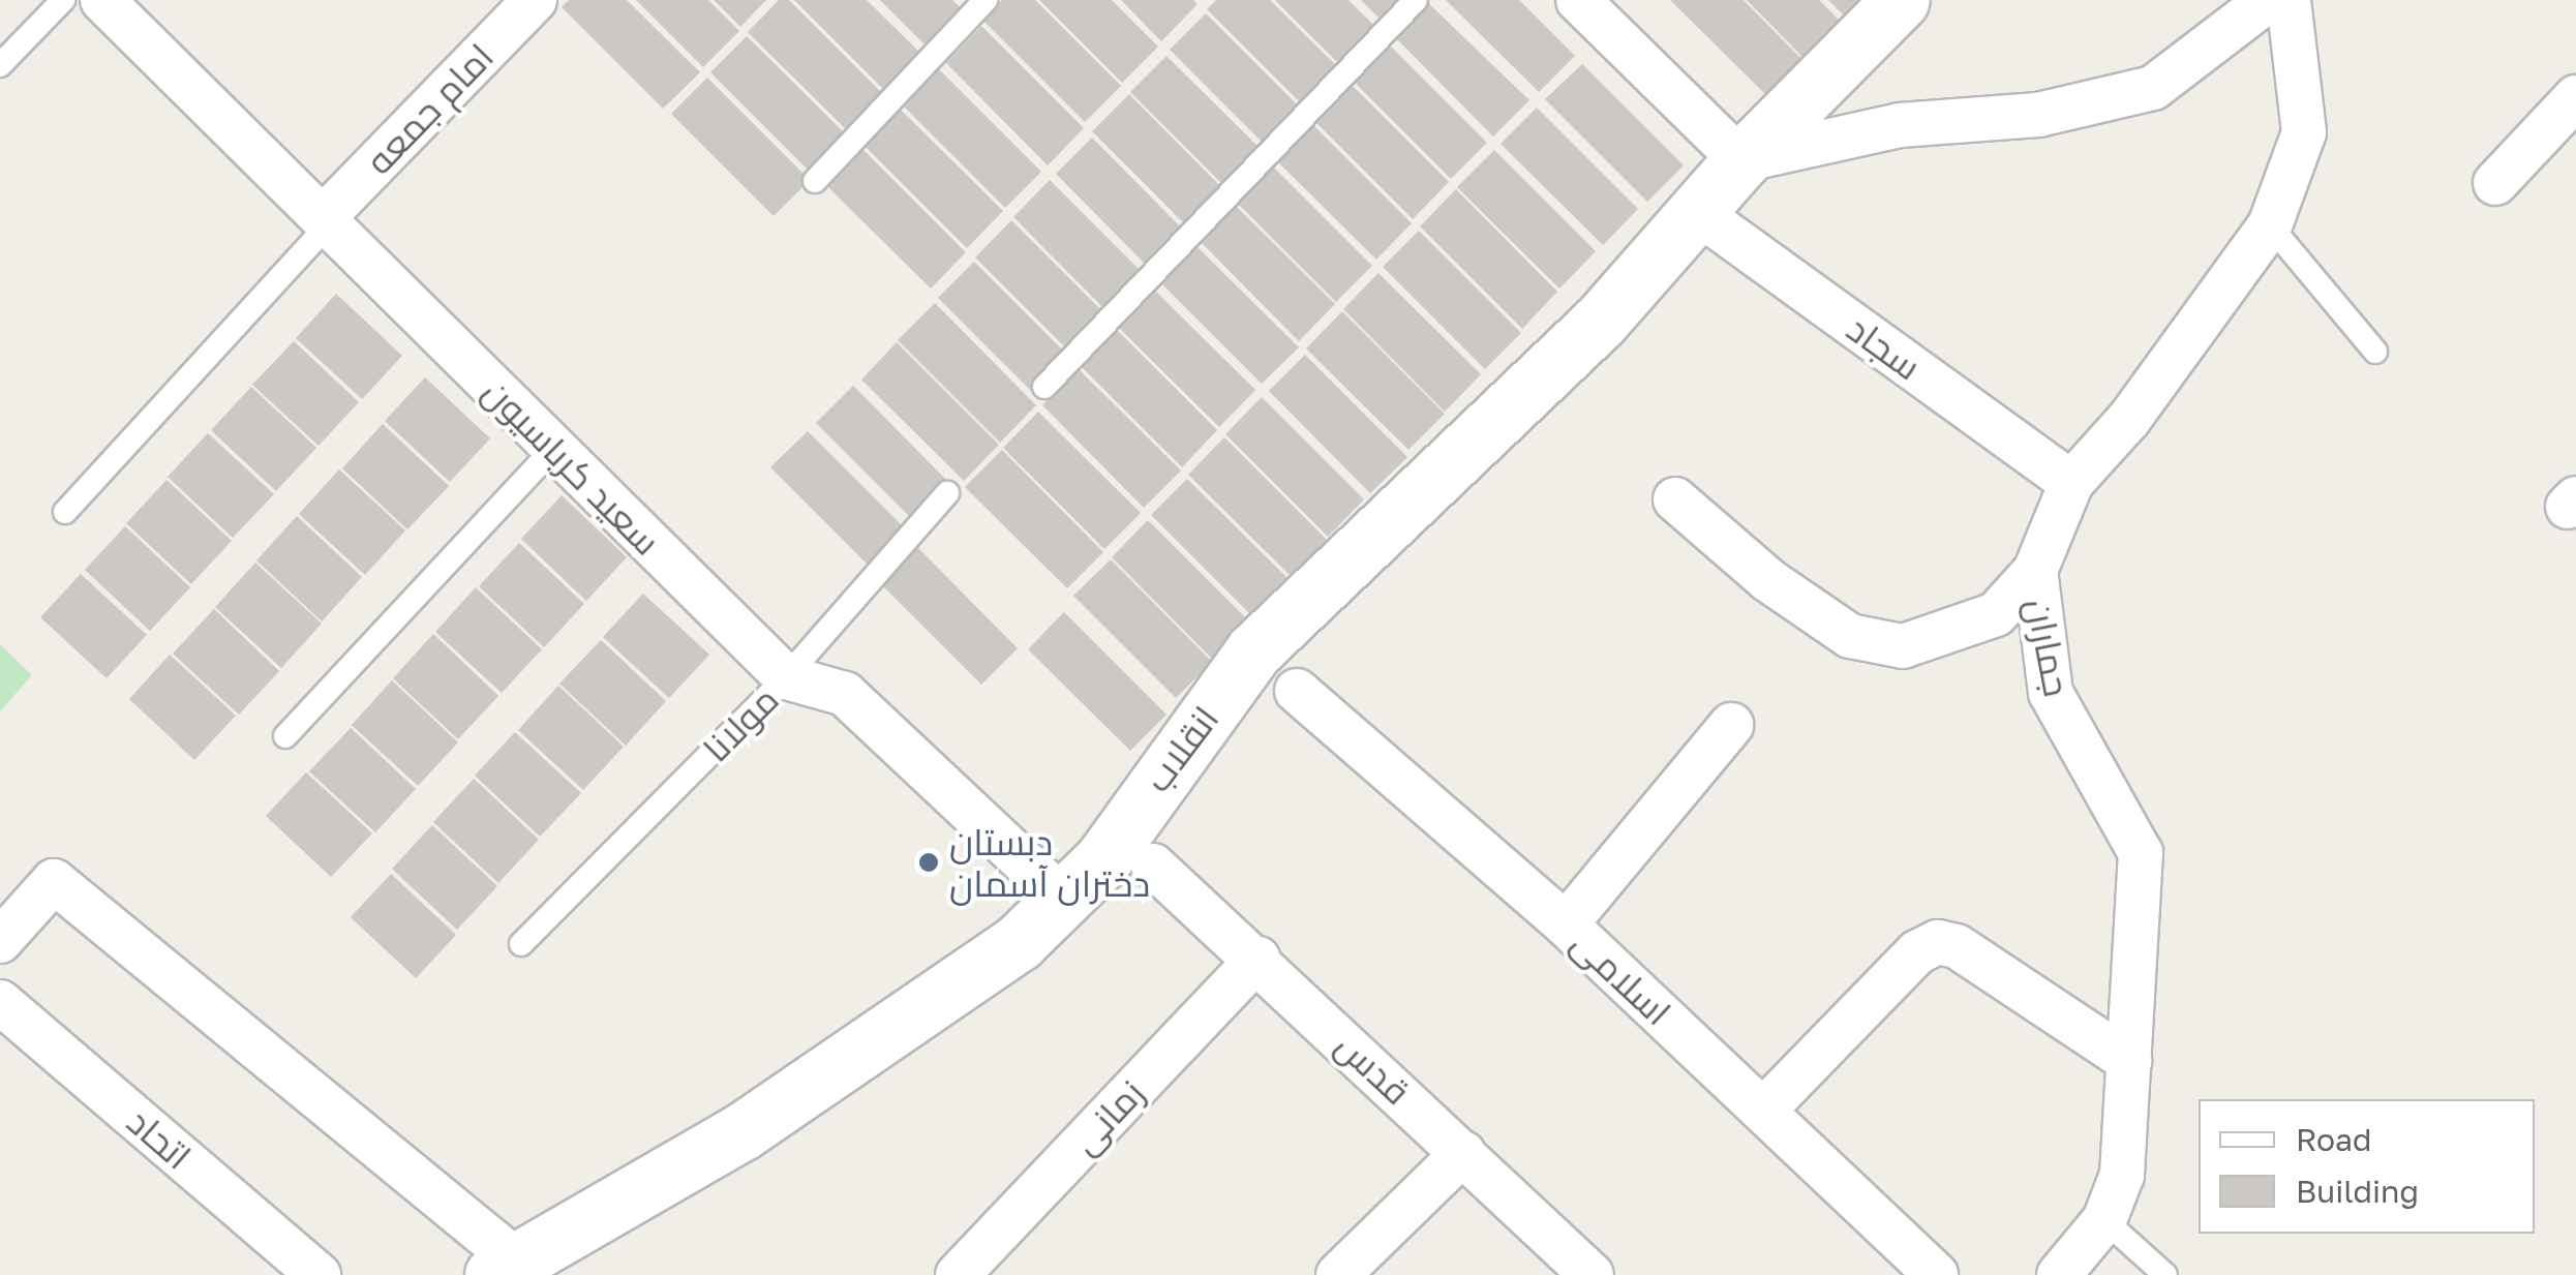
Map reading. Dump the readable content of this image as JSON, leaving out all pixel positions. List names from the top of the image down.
{
  "streets": {
    "street": [
      "امام جمعه",
      "سجاد",
      "سعید کرباسیون",
      "جماران",
      "انقلاب",
      "اسلامی",
      "قدس",
      "زمانی",
      "اتحاد"
    ],
    "lane": ["مولانا"]
  },
  "crossings": [
    ["امام جمعه", "سعید کرباسیون"],
    ["سجاد", "جماران"],
    ["سجاد", "انقلاب"],
    ["سعید کرباسیون", "مولانا"],
    ["سعید کرباسیون", "انقلاب"],
    ["قدس", "زمانی"]
  ],
  "places": ["دبستان دختران آسمان"],
  "legend": ["Road", "Building"]
}
